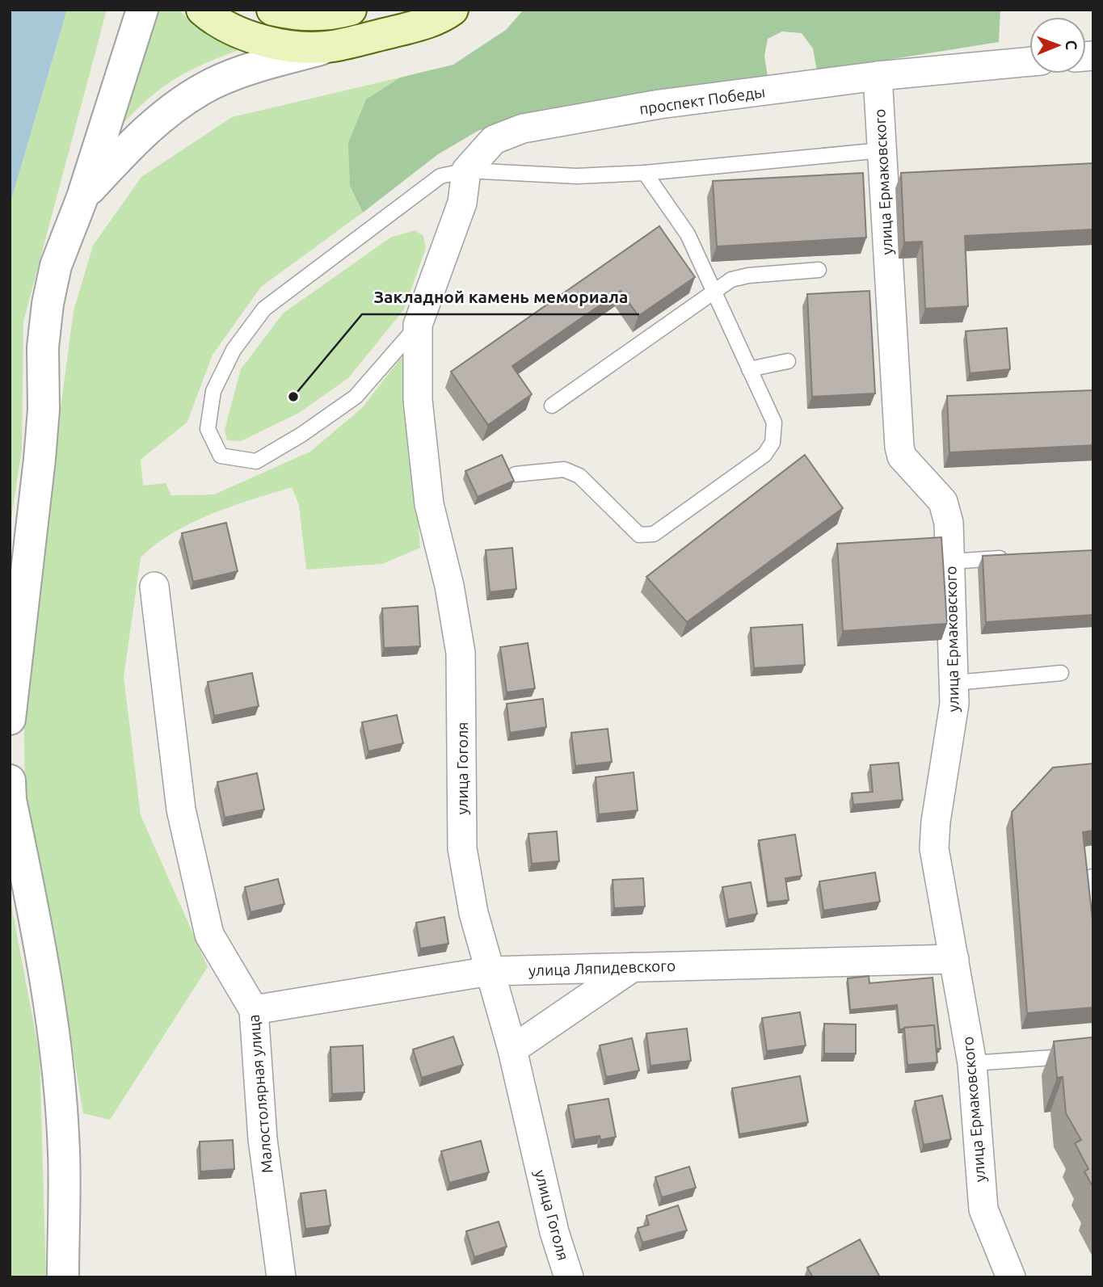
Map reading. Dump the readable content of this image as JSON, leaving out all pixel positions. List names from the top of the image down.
{
  "streets": {
    "street": [
      "проспект Победы",
      "улица Ермаковского",
      "улица Гоголя",
      "улица Ляпидевского",
      "Малостолярная улица"
    ]
  },
  "crossings": [
    ["проспект Победы", "улица Ермаковского"],
    ["проспект Победы", "улица Гоголя"],
    ["улица Ермаковского", "улица Ляпидевского"],
    ["улица Гоголя", "улица Ляпидевского"],
    ["улица Ляпидевского", "Малостолярная улица"]
  ],
  "places": ["Закладной камень мемориала"],
  "north": "right"
}
